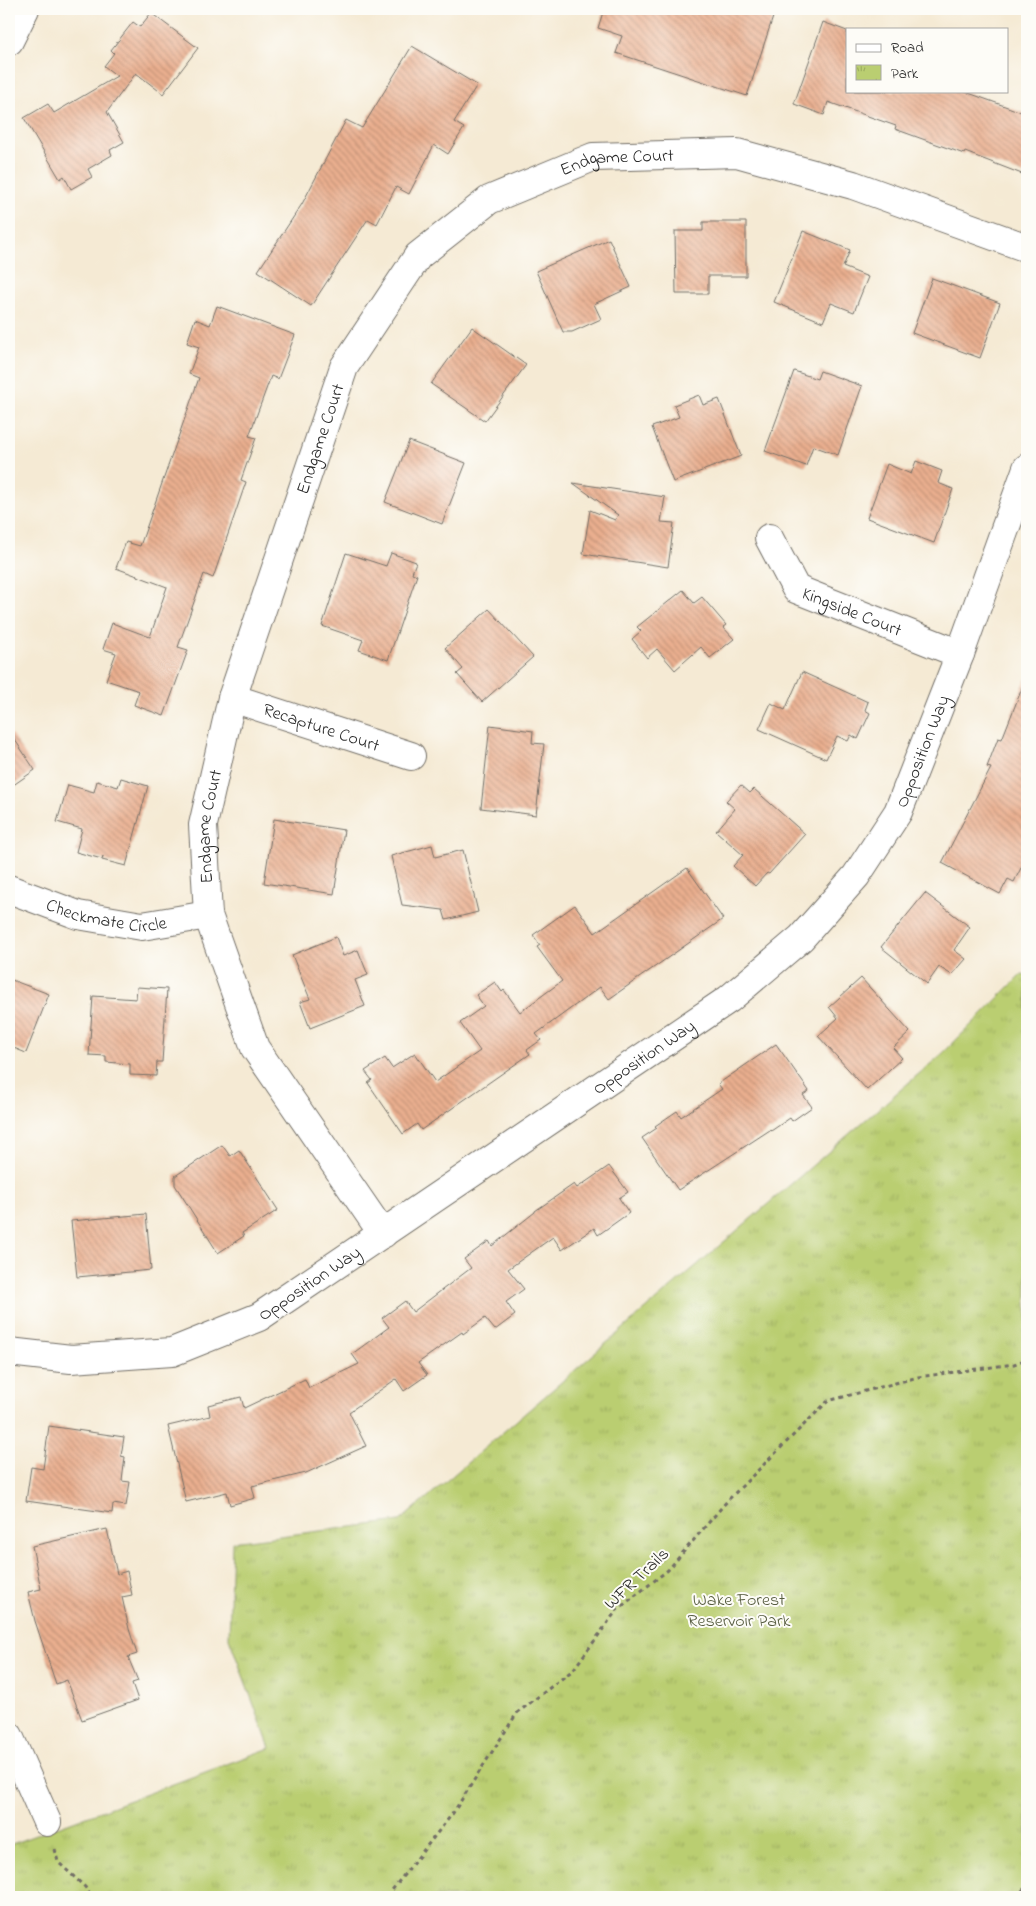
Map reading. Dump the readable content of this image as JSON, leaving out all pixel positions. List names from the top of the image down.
{
  "streets": {
    "street": [
      "Endgame Court",
      "Kingside Court",
      "Recapture Court",
      "Opposition Way",
      "Checkmate Circle"
    ],
    "path": ["WFR Trails"]
  },
  "crossings": [
    ["Endgame Court", "Recapture Court"],
    ["Endgame Court", "Opposition Way"],
    ["Endgame Court", "Checkmate Circle"],
    ["Kingside Court", "Opposition Way"]
  ],
  "parks": ["Wake Forest Reservoir Park"],
  "legend": ["Road", "Park"]
}
